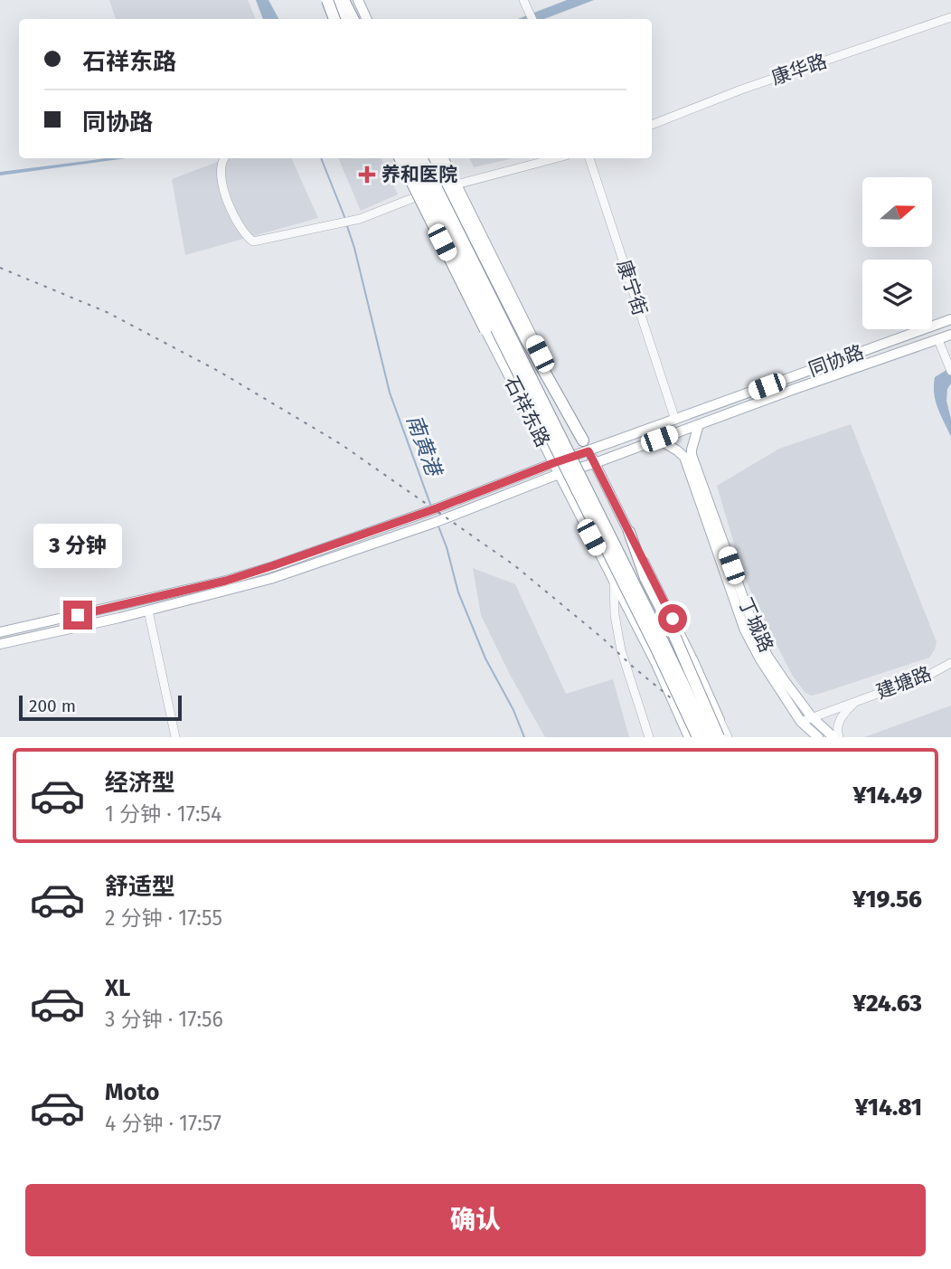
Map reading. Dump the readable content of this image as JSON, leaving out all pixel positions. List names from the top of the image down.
{
  "streets": {
    "main road": ["同协路", "石祥东路", "丁城路"],
    "street": ["康华路", "康宁街", "建塘路"]
  },
  "crossings": [
    ["康宁街", "同协路"],
    ["同协路", "石祥东路"],
    ["同协路", "丁城路"],
    ["丁城路", "建塘路"]
  ],
  "water": ["南黄港"],
  "places": {
    "health": ["养和医院"]
  },
  "scale_bar": "200 m",
  "north": "right",
  "page": {
    "banner": ["石祥东路", "同协路"],
    "bubble": "3 分钟",
    "scale": "200 m",
    "list": [
      {
        "name": "经济型",
        "note": "1 分钟 · 17:54",
        "value": "¥14.49"
      },
      {
        "name": "舒适型",
        "note": "2 分钟 · 17:55",
        "value": "¥19.56"
      },
      {
        "name": "XL",
        "note": "3 分钟 · 17:56",
        "value": "¥24.63"
      },
      {
        "name": "Moto",
        "note": "4 分钟 · 17:57",
        "value": "¥14.81"
      }
    ],
    "buttons": "确认"
  }
}
